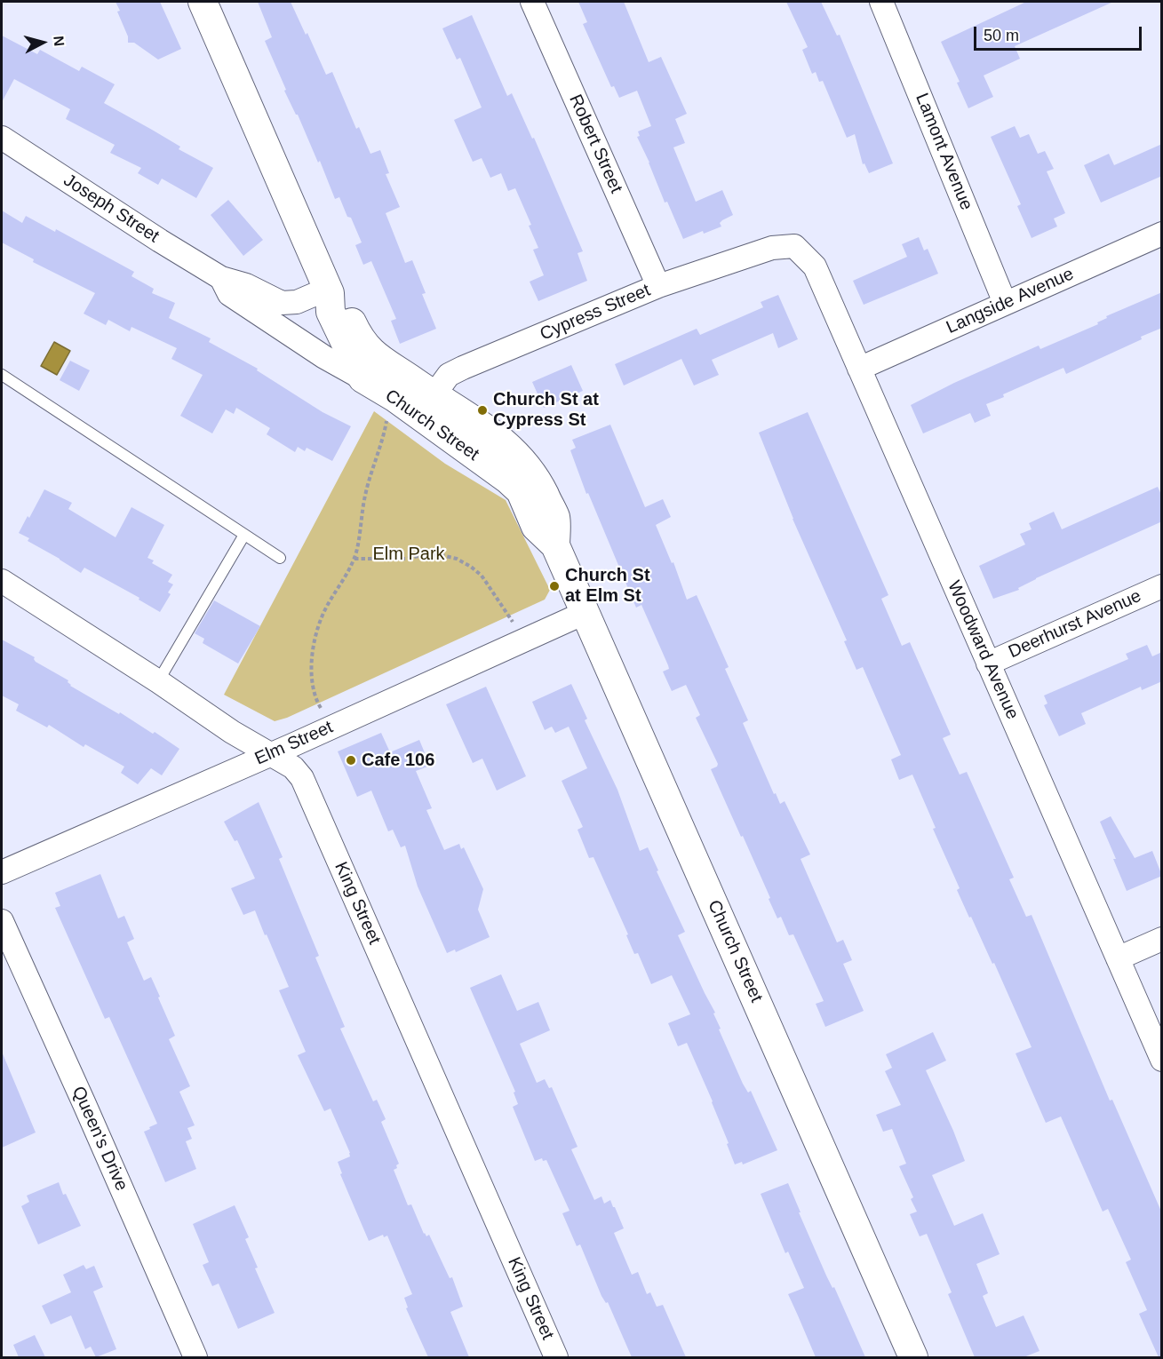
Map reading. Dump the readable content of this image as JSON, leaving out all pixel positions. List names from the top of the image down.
{
  "streets": {
    "street": [
      "Robert Street",
      "Lamont Avenue",
      "Joseph Street",
      "Langside Avenue",
      "Cypress Street",
      "Church Street",
      "Deerhurst Avenue",
      "Woodward Avenue",
      "Elm Street",
      "King Street",
      "Queen's Drive"
    ]
  },
  "crossings": [
    ["Robert Street", "Cypress Street"],
    ["Lamont Avenue", "Langside Avenue"],
    ["Joseph Street", "Church Street"],
    ["Langside Avenue", "Woodward Avenue"],
    ["Cypress Street", "Church Street"],
    ["Cypress Street", "Woodward Avenue"],
    ["Church Street", "Elm Street"],
    ["Deerhurst Avenue", "Woodward Avenue"],
    ["Elm Street", "King Street"]
  ],
  "parks": ["Elm Park"],
  "places": ["Church St at Cypress St", "Church St at Elm St", "Cafe 106"],
  "scale_bar": "50 m",
  "north": "right"
}
